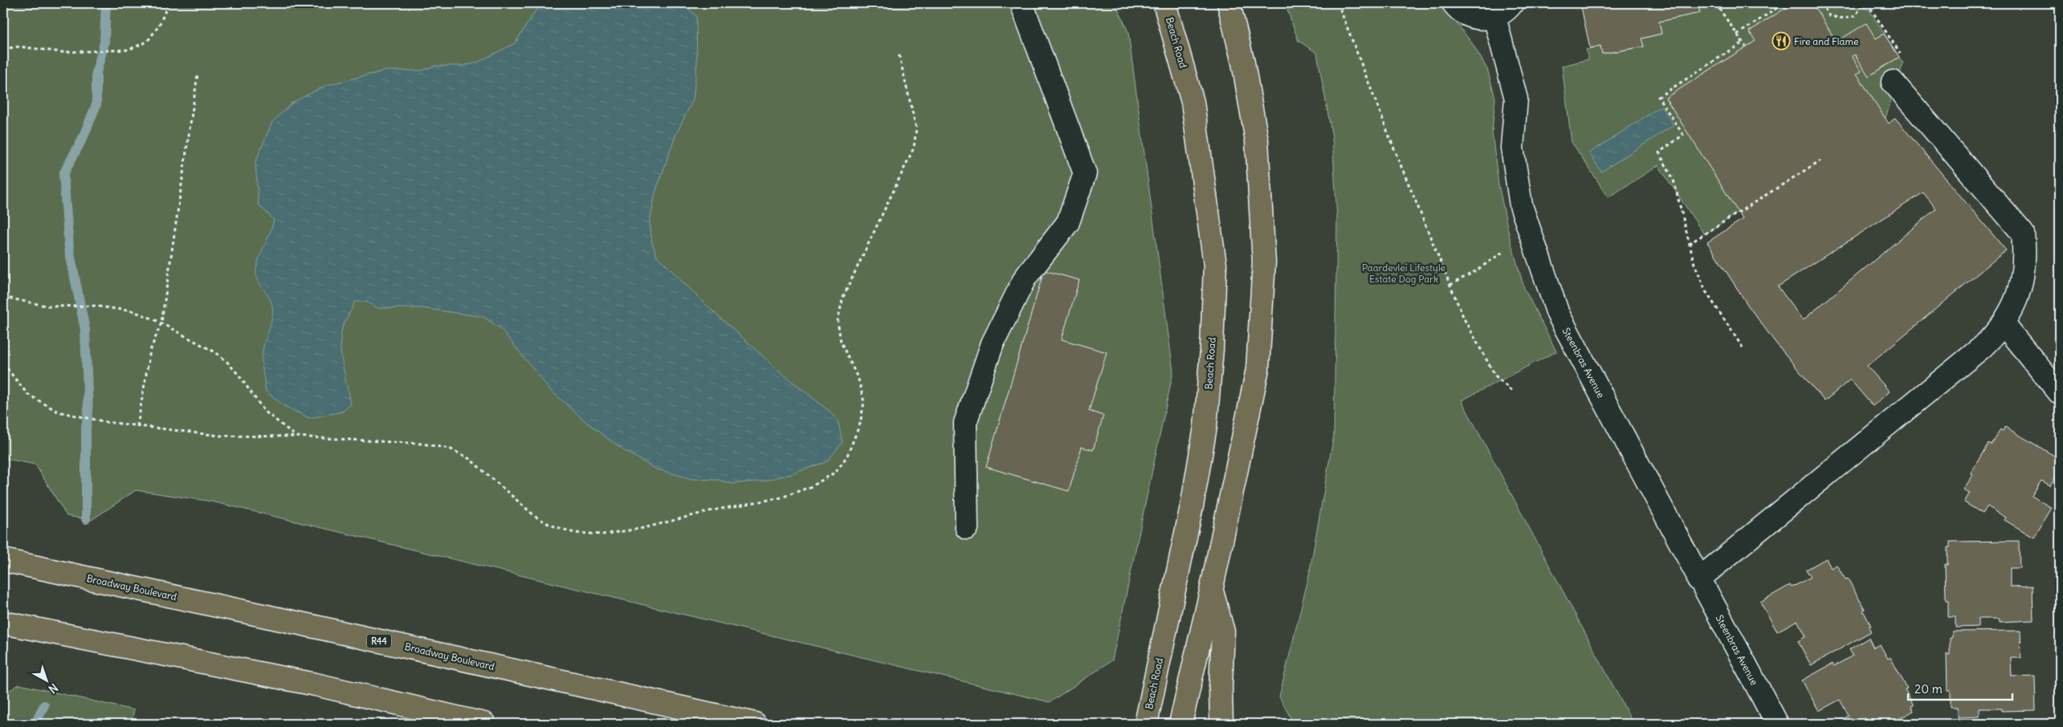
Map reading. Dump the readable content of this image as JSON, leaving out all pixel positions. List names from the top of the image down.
{
  "streets": {
    "main road": ["Beach Road", "Broadway Boulevard", "R44"],
    "street": ["Steenbras Avenue"]
  },
  "parks": ["Paardevlei Lifestyle Estate Dog Park"],
  "places": {
    "restaurant": ["Fire and Flame"]
  },
  "scale_bar": "20 m",
  "north": "bottom right"
}
